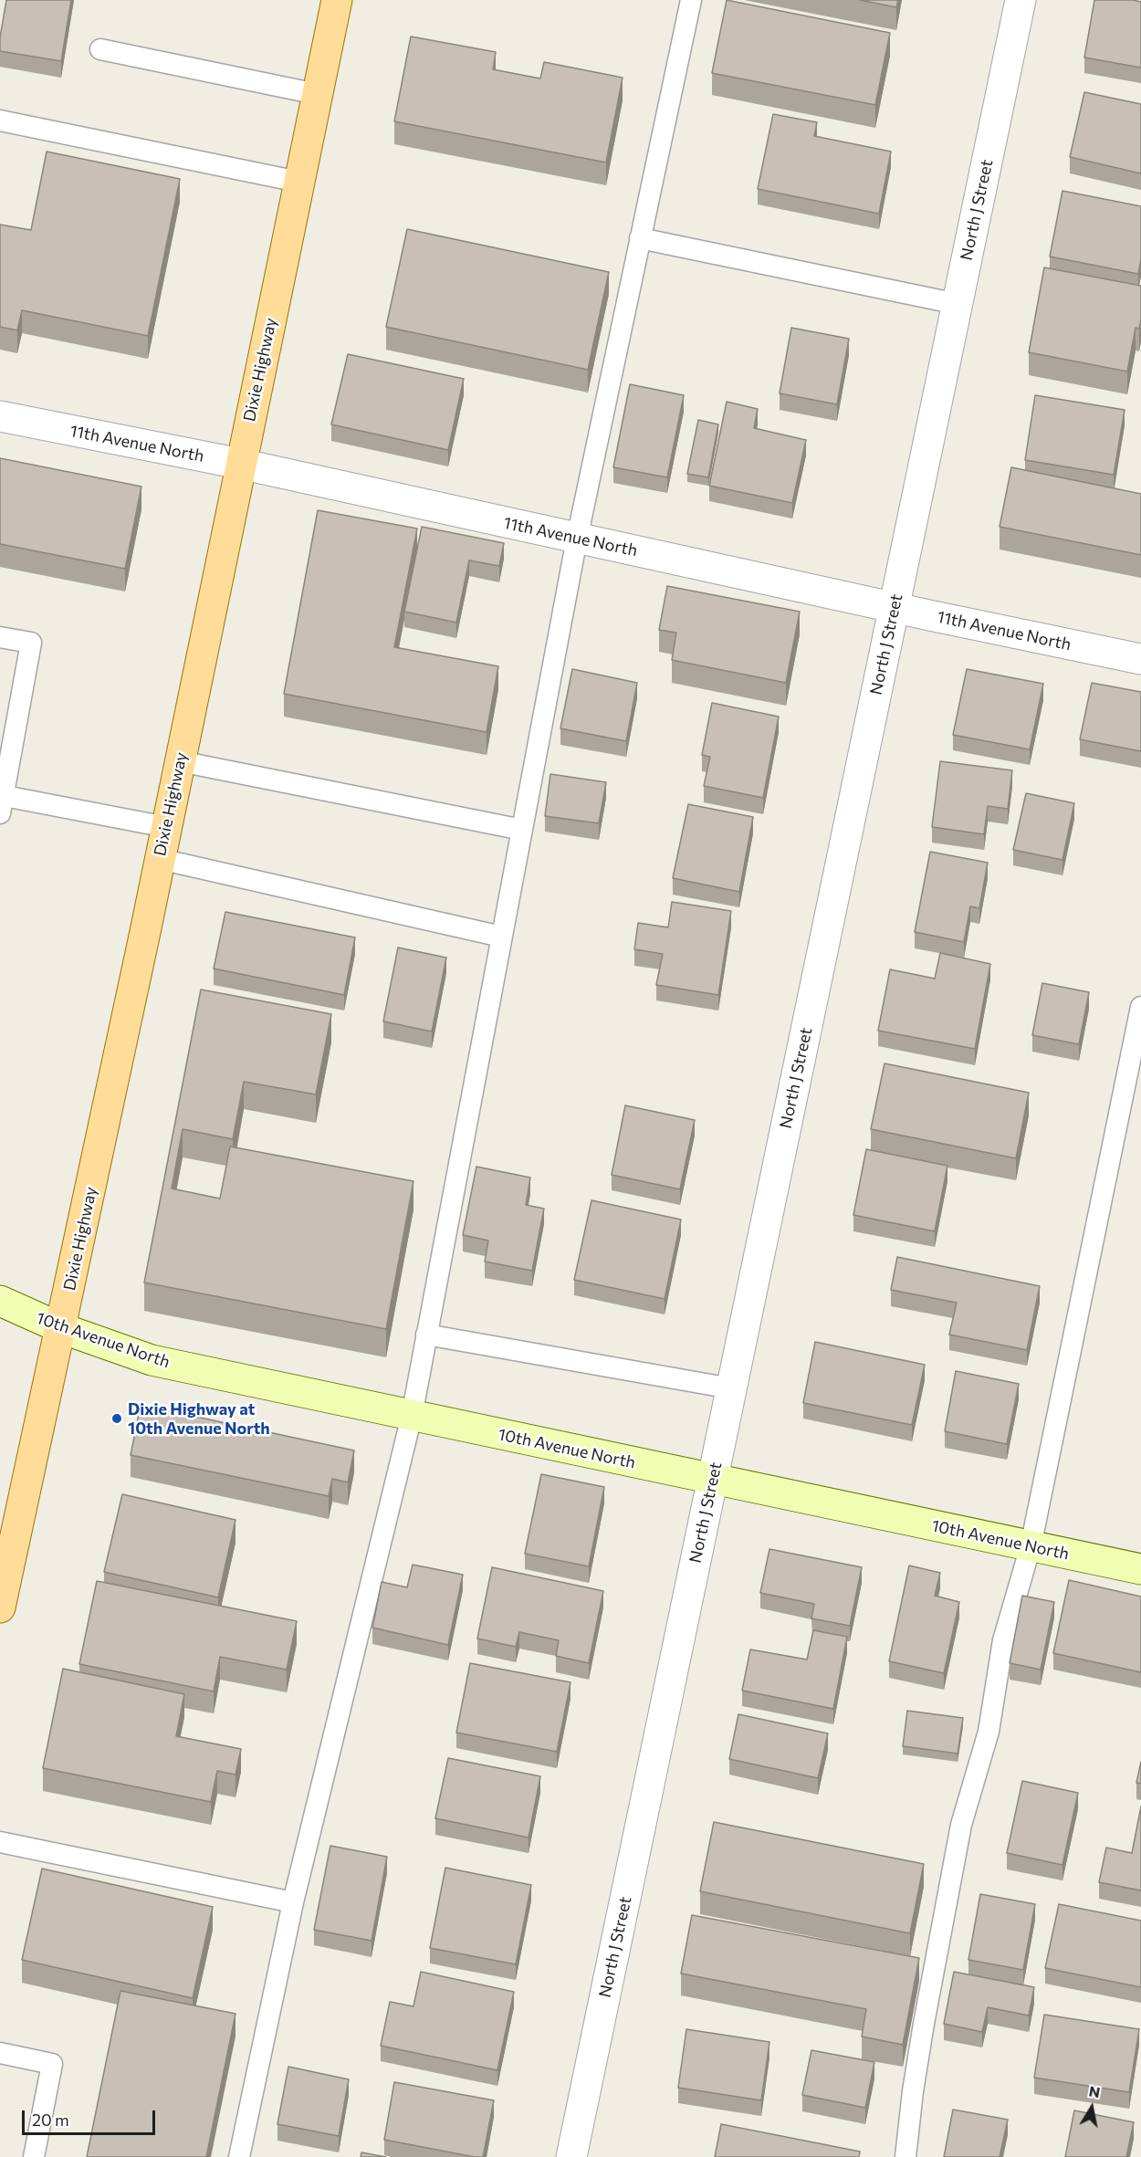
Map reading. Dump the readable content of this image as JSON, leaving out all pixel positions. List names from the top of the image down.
{
  "streets": {
    "main road": ["Dixie Highway", "10th Avenue North"],
    "street": ["North J Street", "11th Avenue North"]
  },
  "crossings": [
    ["North J Street", "11th Avenue North"],
    ["North J Street", "10th Avenue North"],
    ["Dixie Highway", "11th Avenue North"],
    ["Dixie Highway", "10th Avenue North"]
  ],
  "places": ["Dixie Highway at 10th Avenue North"],
  "scale_bar": "20 m",
  "north": "top"
}
